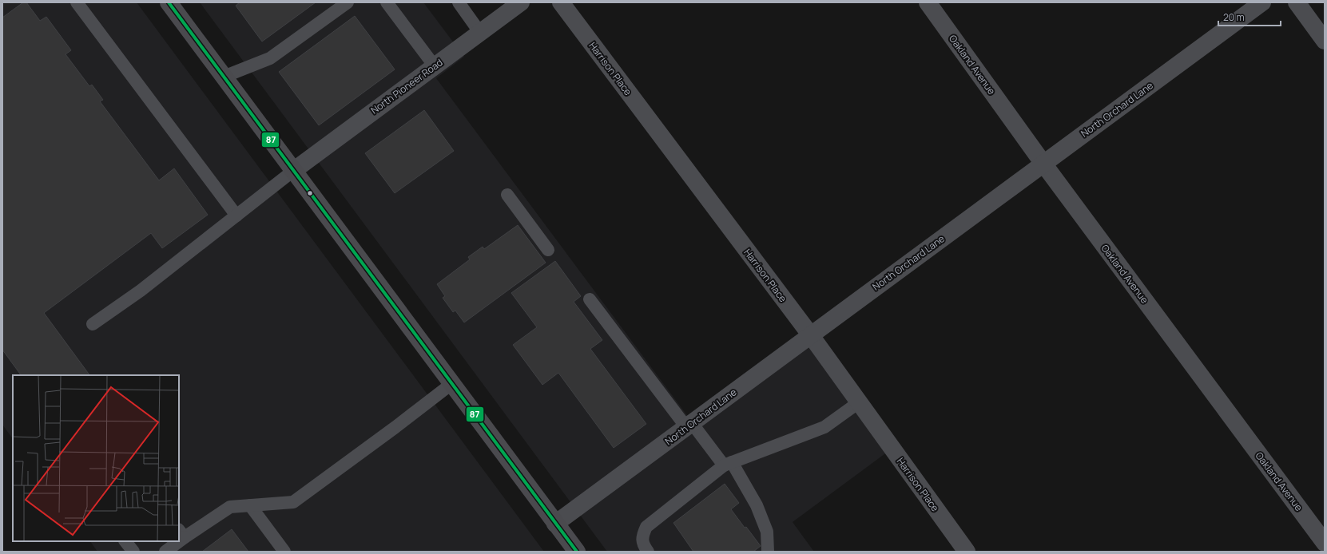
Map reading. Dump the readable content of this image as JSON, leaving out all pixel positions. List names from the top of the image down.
{
  "streets": {
    "street": [
      "Oakland Avenue",
      "Harrison Place",
      "North Pioneer Road",
      "North Orchard Lane"
    ]
  },
  "crossings": [
    ["Oakland Avenue", "North Orchard Lane"],
    ["Harrison Place", "North Orchard Lane"]
  ],
  "lines": ["transit line 87"],
  "scale_bar": "20 m"
}
